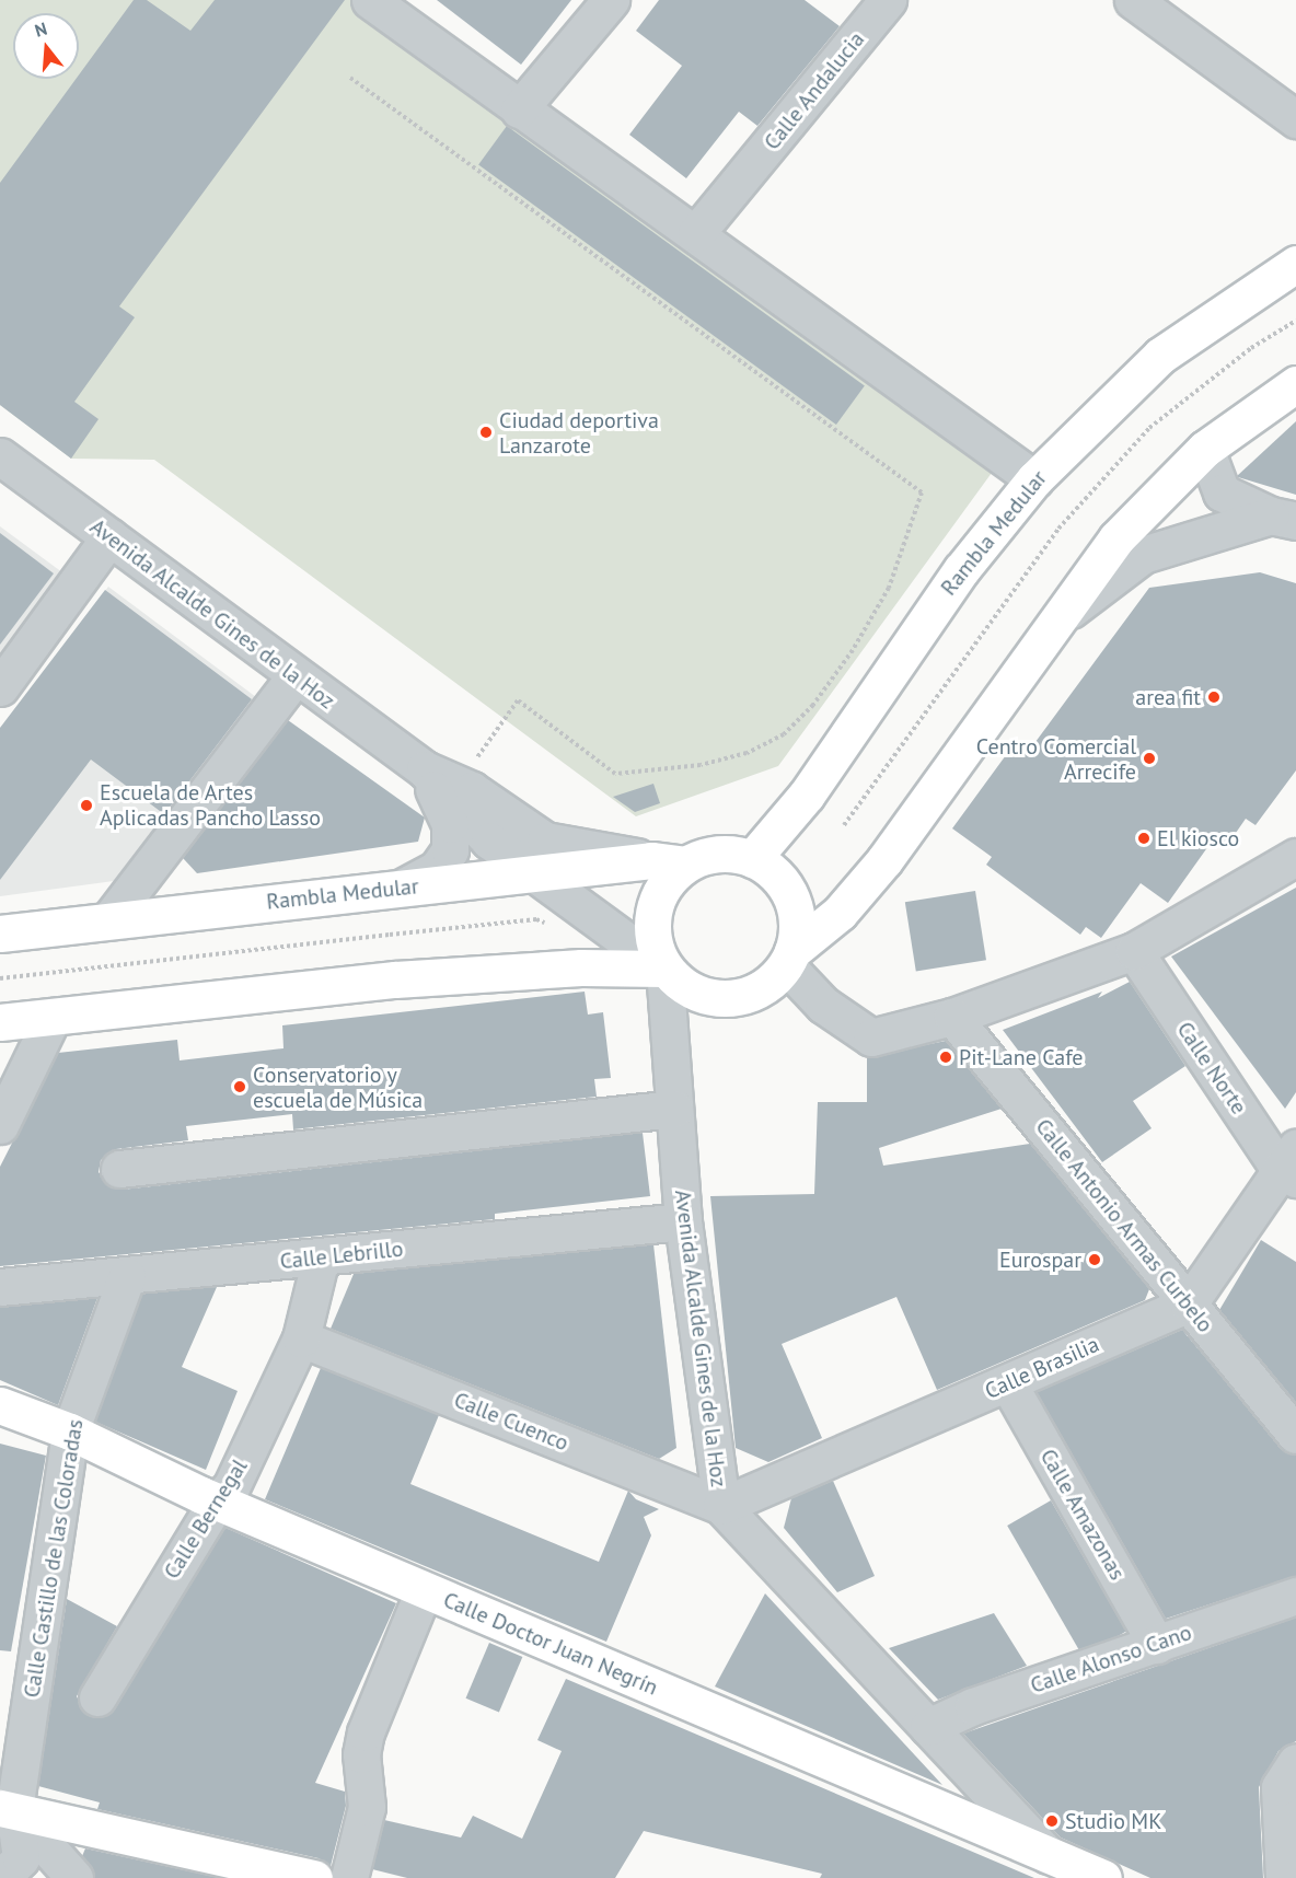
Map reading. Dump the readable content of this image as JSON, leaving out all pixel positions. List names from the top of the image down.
{
  "streets": {
    "main road": ["Rambla Medular", "Calle Doctor Juan Negrín"],
    "street": [
      "Calle Andalucia",
      "Avenida Alcalde Gines de la Hoz",
      "Calle Norte",
      "Calle Antonio Armas Curbelo",
      "Calle Lebrillo",
      "Calle Brasilia",
      "Calle Cuenco",
      "Calle Amazonas",
      "Calle Bernegal",
      "Calle Castillo de las Coloradas",
      "Calle Alonso Cano"
    ]
  },
  "crossings": [
    ["Rambla Medular", "Avenida Alcalde Gines de la Hoz"],
    ["Avenida Alcalde Gines de la Hoz", "Calle Lebrillo"],
    ["Avenida Alcalde Gines de la Hoz", "Calle Brasilia"],
    ["Avenida Alcalde Gines de la Hoz", "Calle Cuenco"],
    ["Avenida Alcalde Gines de la Hoz", "Calle Doctor Juan Negrín"],
    ["Avenida Alcalde Gines de la Hoz", "Calle Alonso Cano"],
    ["Calle Antonio Armas Curbelo", "Calle Brasilia"],
    ["Calle Lebrillo", "Calle Bernegal"],
    ["Calle Lebrillo", "Calle Castillo de las Coloradas"],
    ["Calle Brasilia", "Calle Cuenco"],
    ["Calle Brasilia", "Calle Amazonas"],
    ["Calle Cuenco", "Calle Bernegal"],
    ["Calle Amazonas", "Calle Alonso Cano"],
    ["Calle Bernegal", "Calle Doctor Juan Negrín"],
    ["Calle Castillo de las Coloradas", "Calle Doctor Juan Negrín"]
  ],
  "places": [
    "Ciudad deportiva Lanzarote",
    "area fit",
    "Centro Comercial Arrecife",
    "Escuela de Artes Aplicadas Pancho Lasso",
    "El kiosco",
    "Pit-Lane Cafe",
    "Conservatorio y escuela de Música",
    "Eurospar",
    "Studio MK"
  ],
  "north": "top"
}
